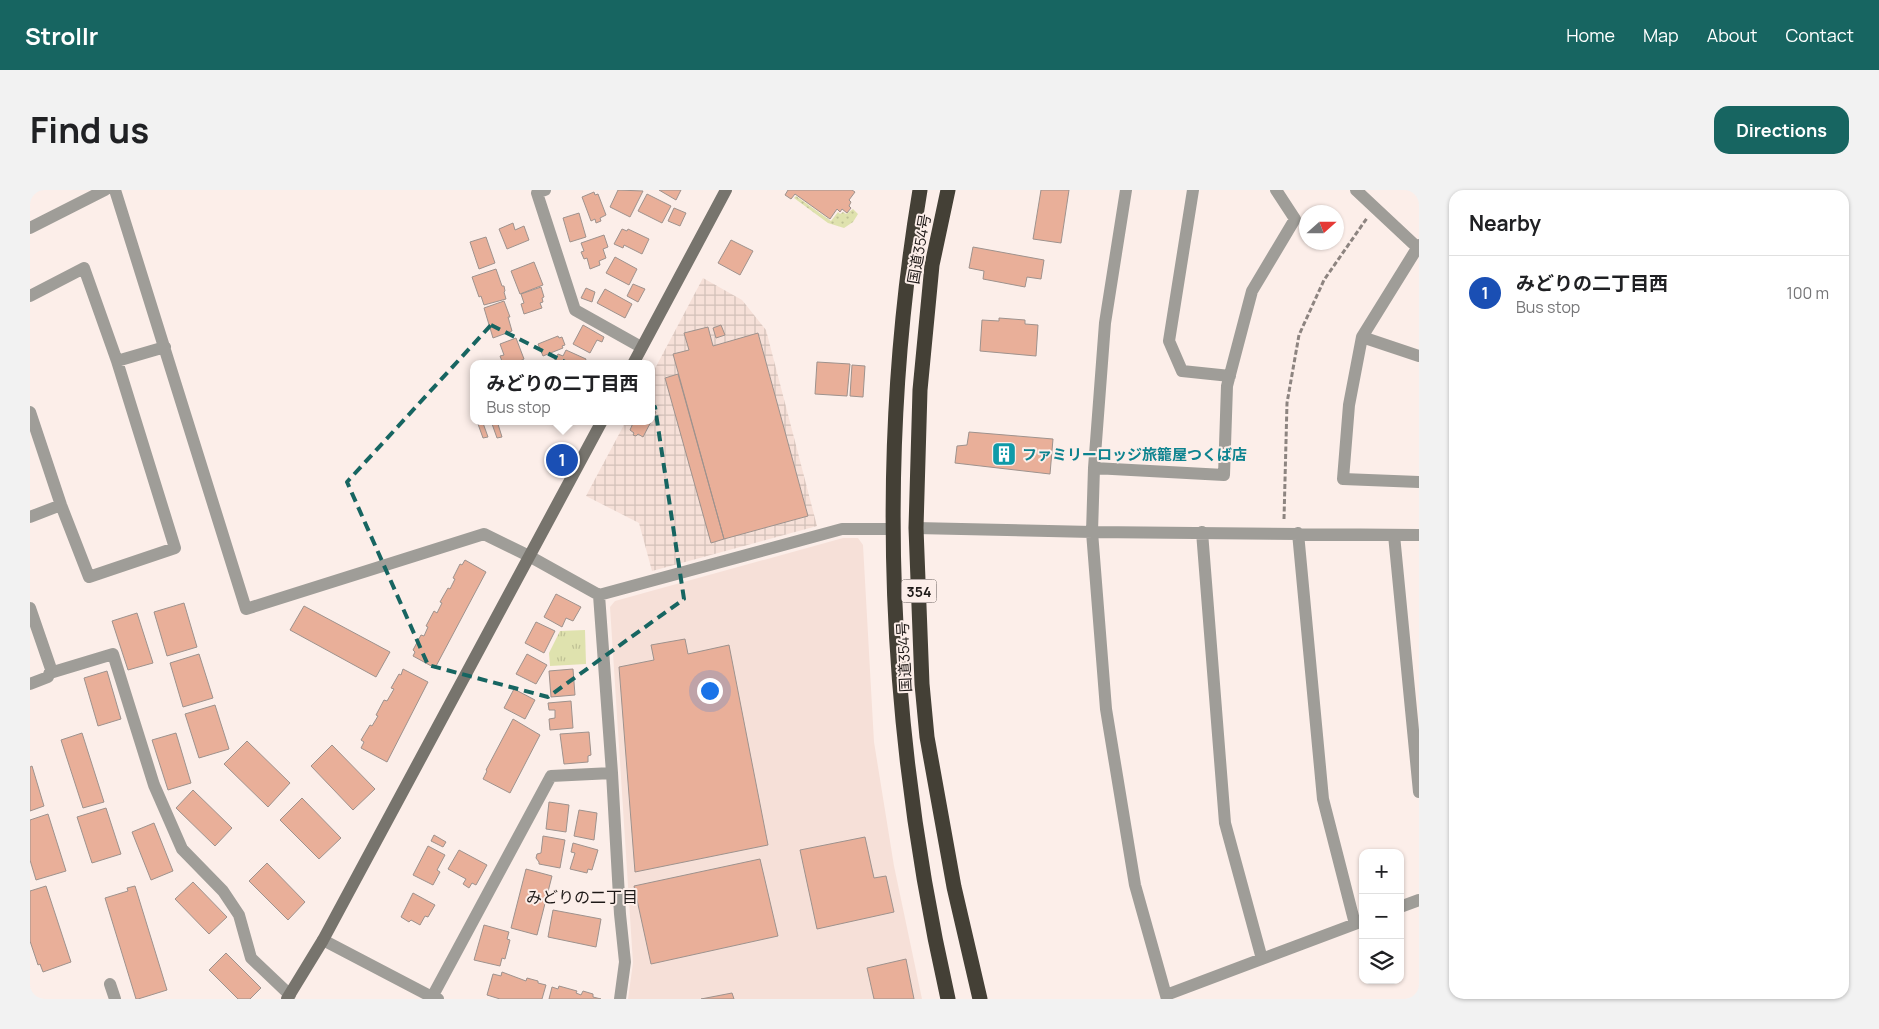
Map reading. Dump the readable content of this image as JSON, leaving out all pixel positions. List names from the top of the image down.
{
  "streets": {
    "highway": ["国道354号", "354"]
  },
  "districts": ["みどりの二丁目"],
  "places": {
    "building": ["ファミリーロッジ旅籠屋つくば店"]
  },
  "north": "right",
  "page": {
    "header": "Strollr",
    "nav": [
      "Home",
      "Map",
      "About",
      "Contact"
    ],
    "title": "Find us",
    "buttons": "Directions",
    "heading": "Nearby",
    "list": [
      {
        "mark": "1",
        "name": "みどりの二丁目西",
        "note": "Bus stop",
        "value": "100 m"
      }
    ],
    "popup": ["みどりの二丁目西", "Bus stop"],
    "pins": "1",
    "map_buttons": ["+", "−"]
  }
}
